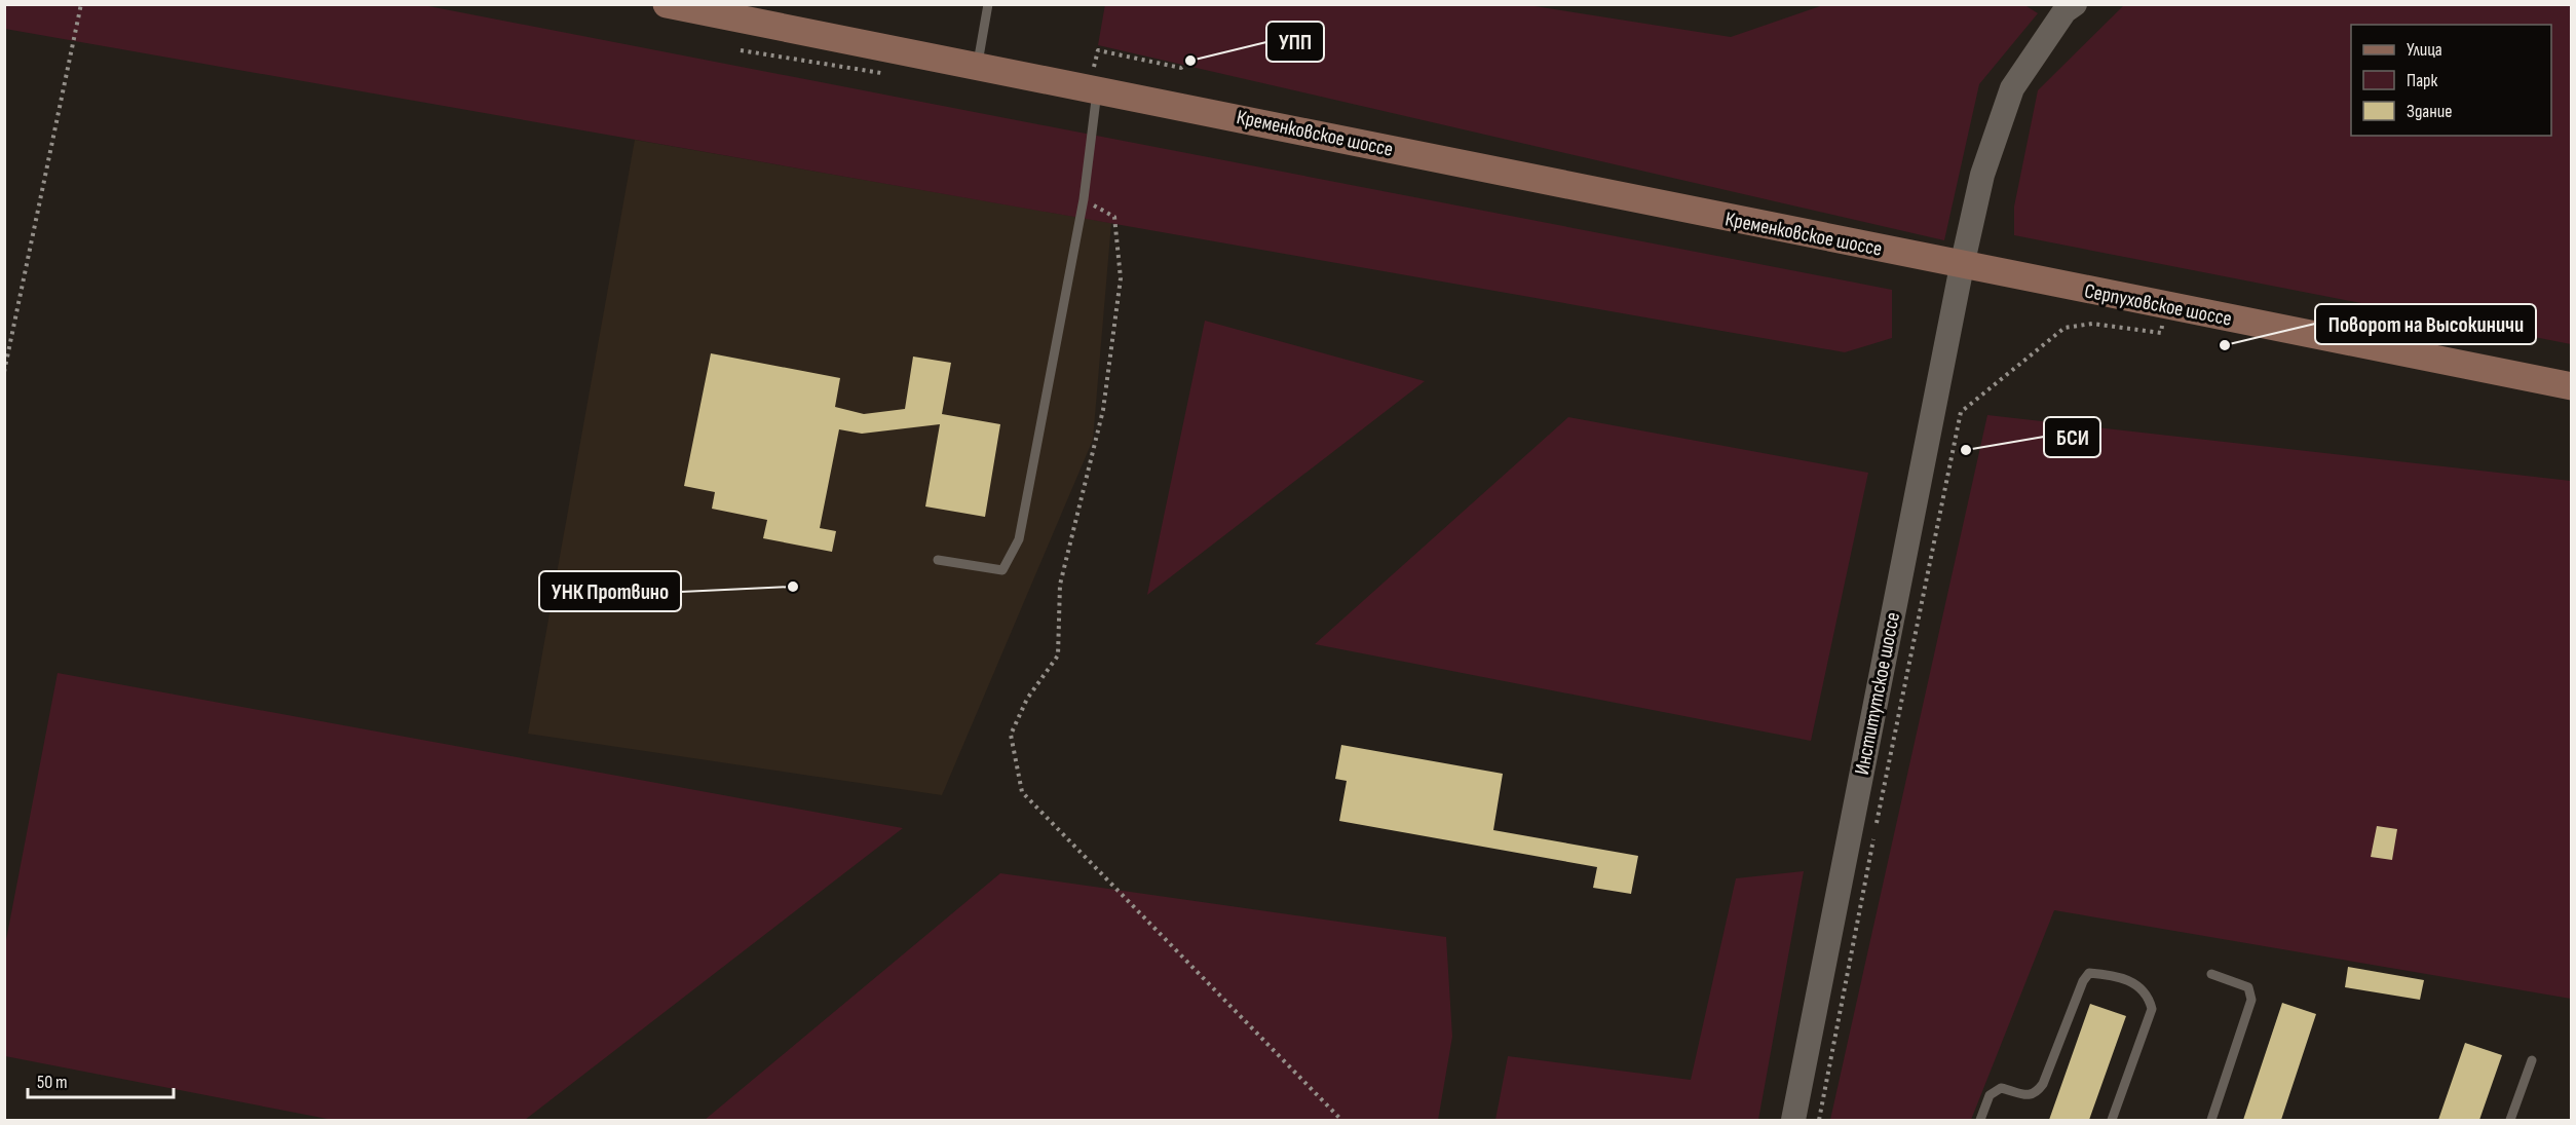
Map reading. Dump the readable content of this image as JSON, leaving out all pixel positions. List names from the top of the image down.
{
  "streets": {
    "main road": ["Кременковское шоссе", "Серпуховское шоссе"],
    "street": ["Институтское шоссе"]
  },
  "crossings": [
    ["Кременковское шоссе", "Серпуховское шоссе"],
    ["Кременковское шоссе", "Институтское шоссе"],
    ["Серпуховское шоссе", "Институтское шоссе"]
  ],
  "places": [
    "УПП",
    "Поворот на Высокиничи",
    "БСИ",
    "УНК Протвино"
  ],
  "legend": ["Улица", "Парк", "Здание"],
  "scale_bar": "50 m"
}
